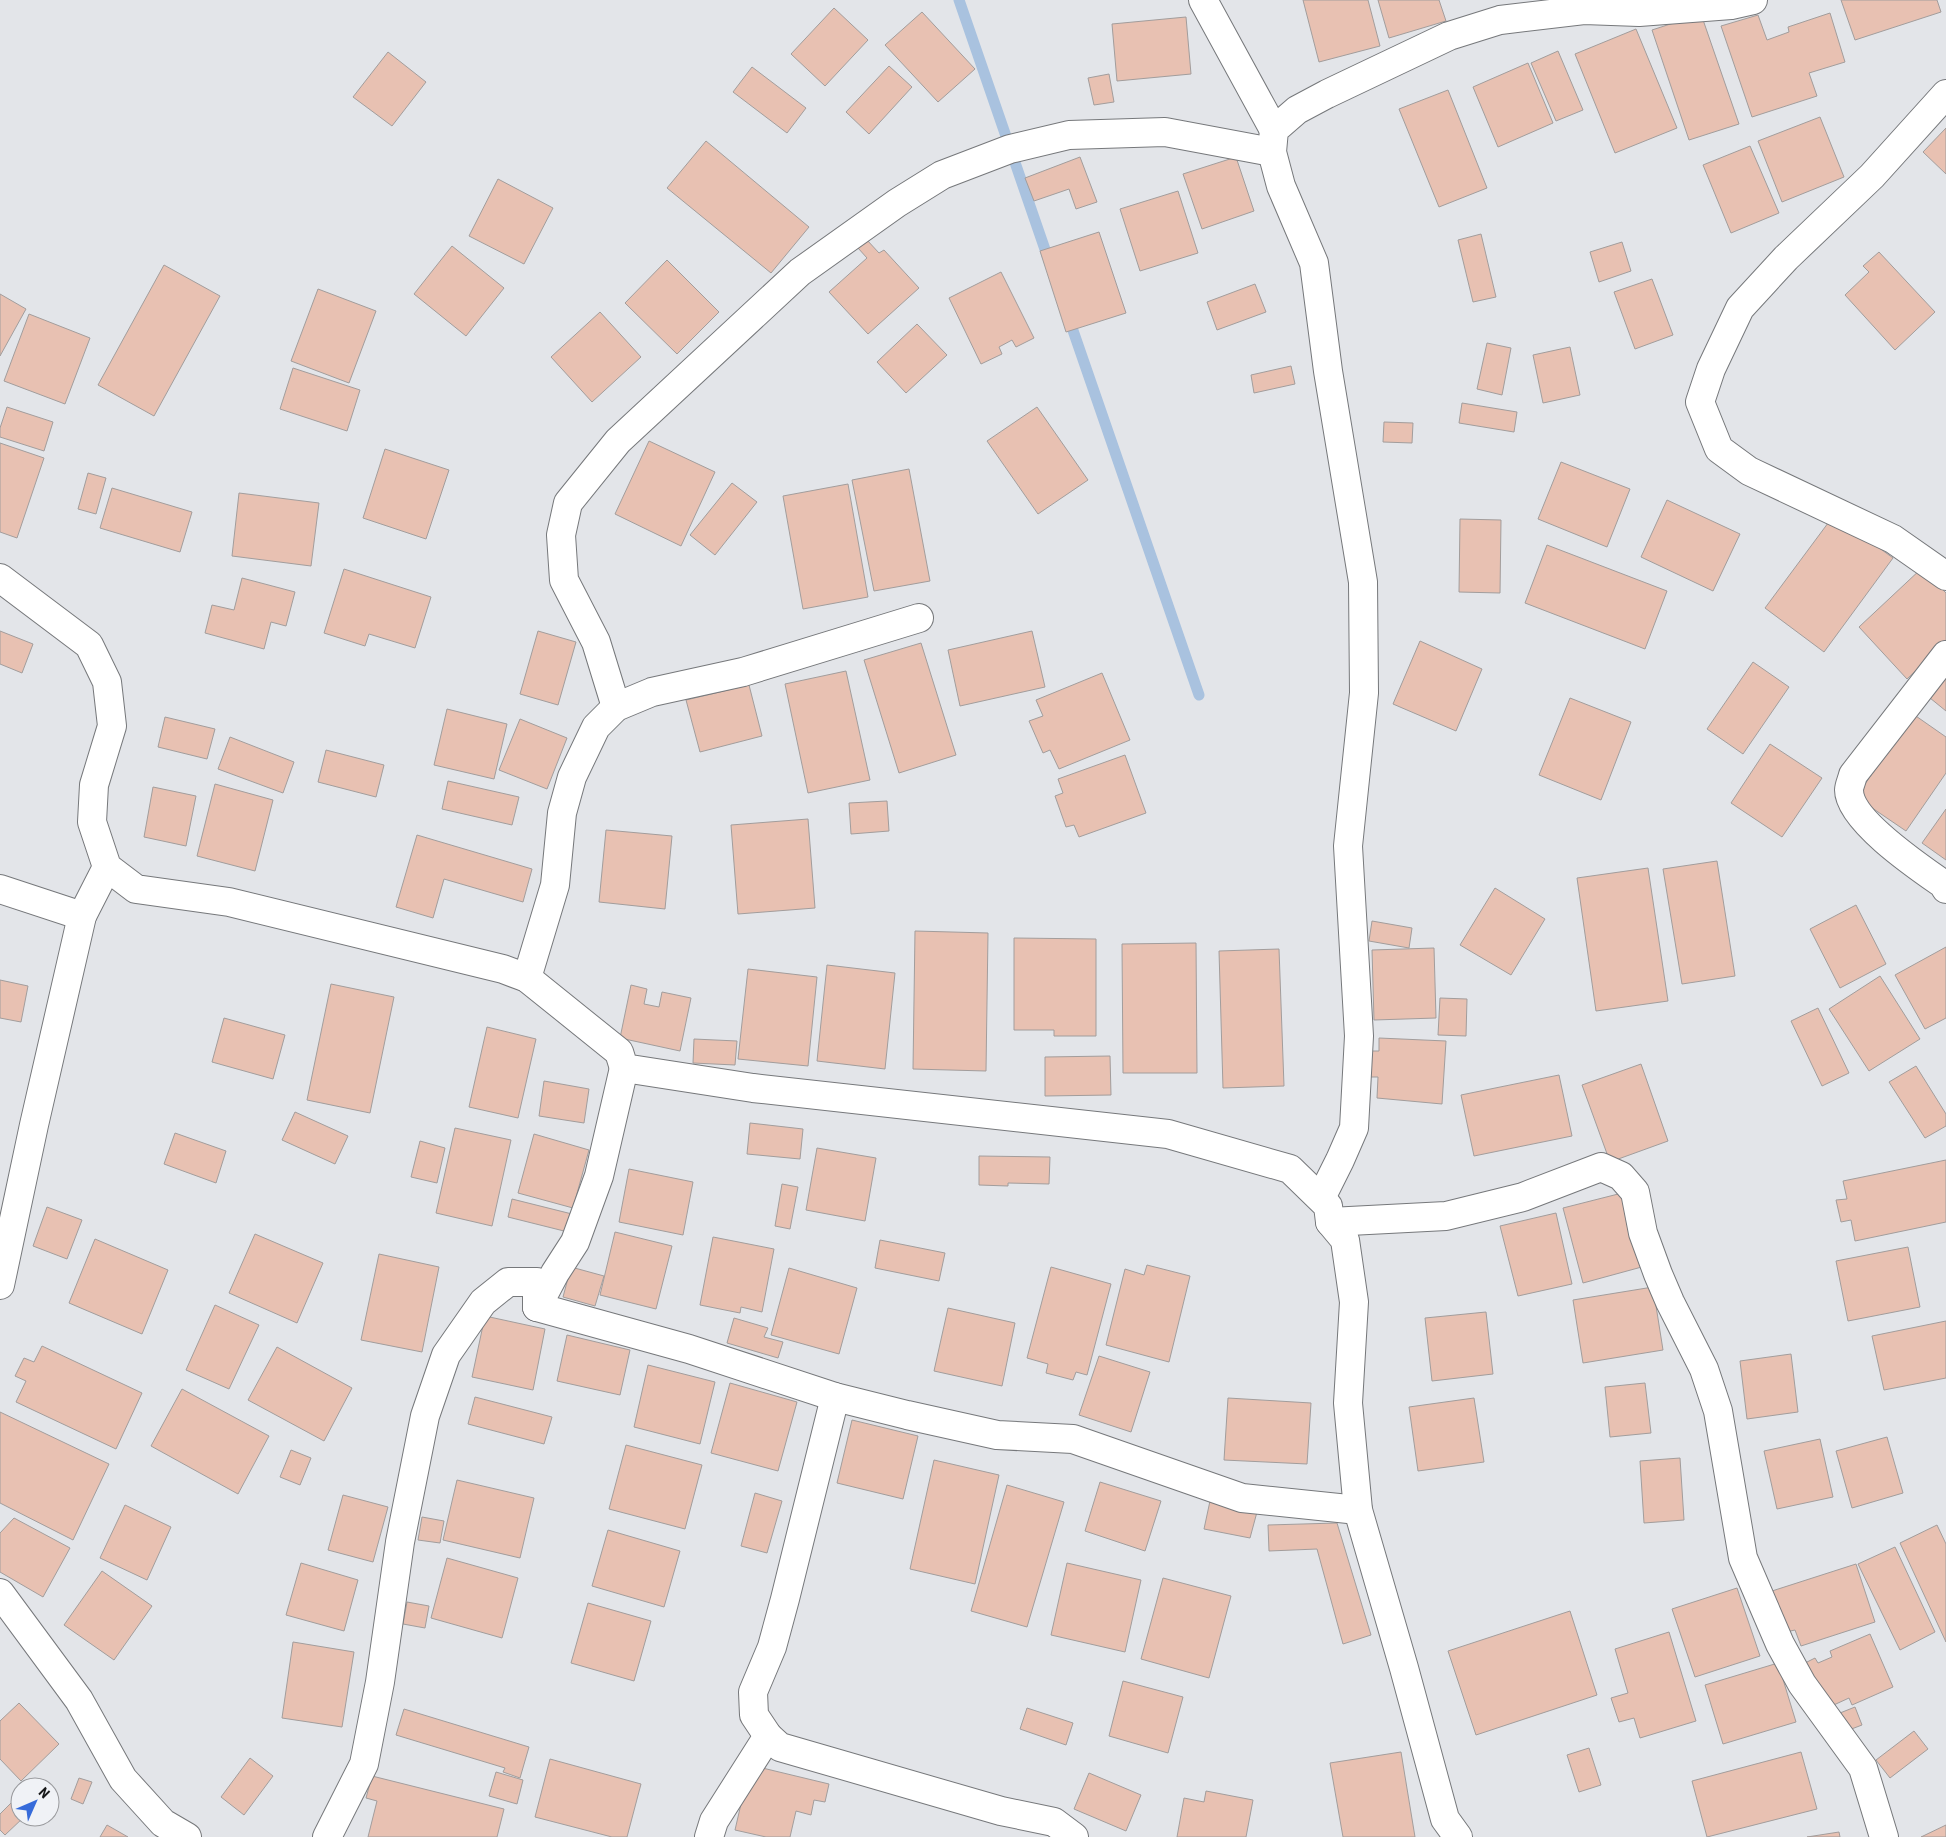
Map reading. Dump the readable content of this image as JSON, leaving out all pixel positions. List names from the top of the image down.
{
  "north": "top right"
}
